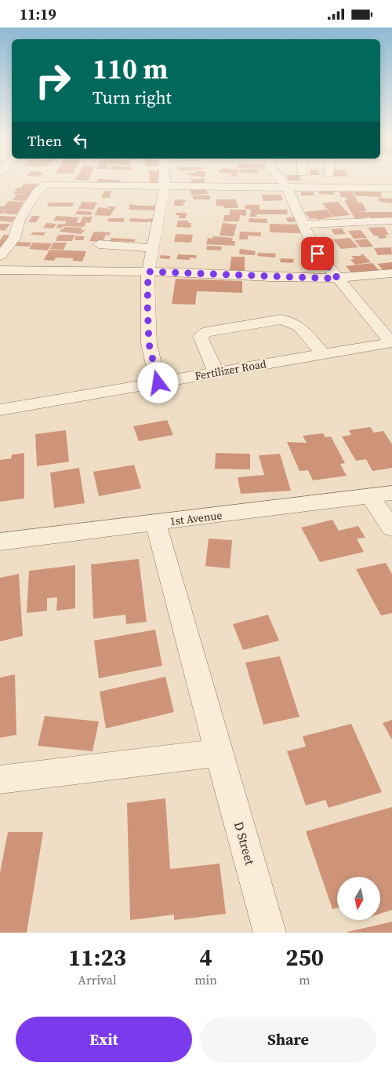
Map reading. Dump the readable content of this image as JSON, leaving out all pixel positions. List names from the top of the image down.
{
  "streets": {
    "street": ["Fertilizer Road", "1st Avenue", "D Street"]
  },
  "crossings": [
    ["1st Avenue", "D Street"]
  ],
  "north": "bottom",
  "page": {
    "status": "11:19",
    "turn": ["110 m", "Turn right"],
    "then": "Then",
    "eta": [
      "11:23",
      "Arrival",
      "4",
      "min",
      "250",
      "m"
    ],
    "buttons": ["Exit", "Share"]
  }
}
